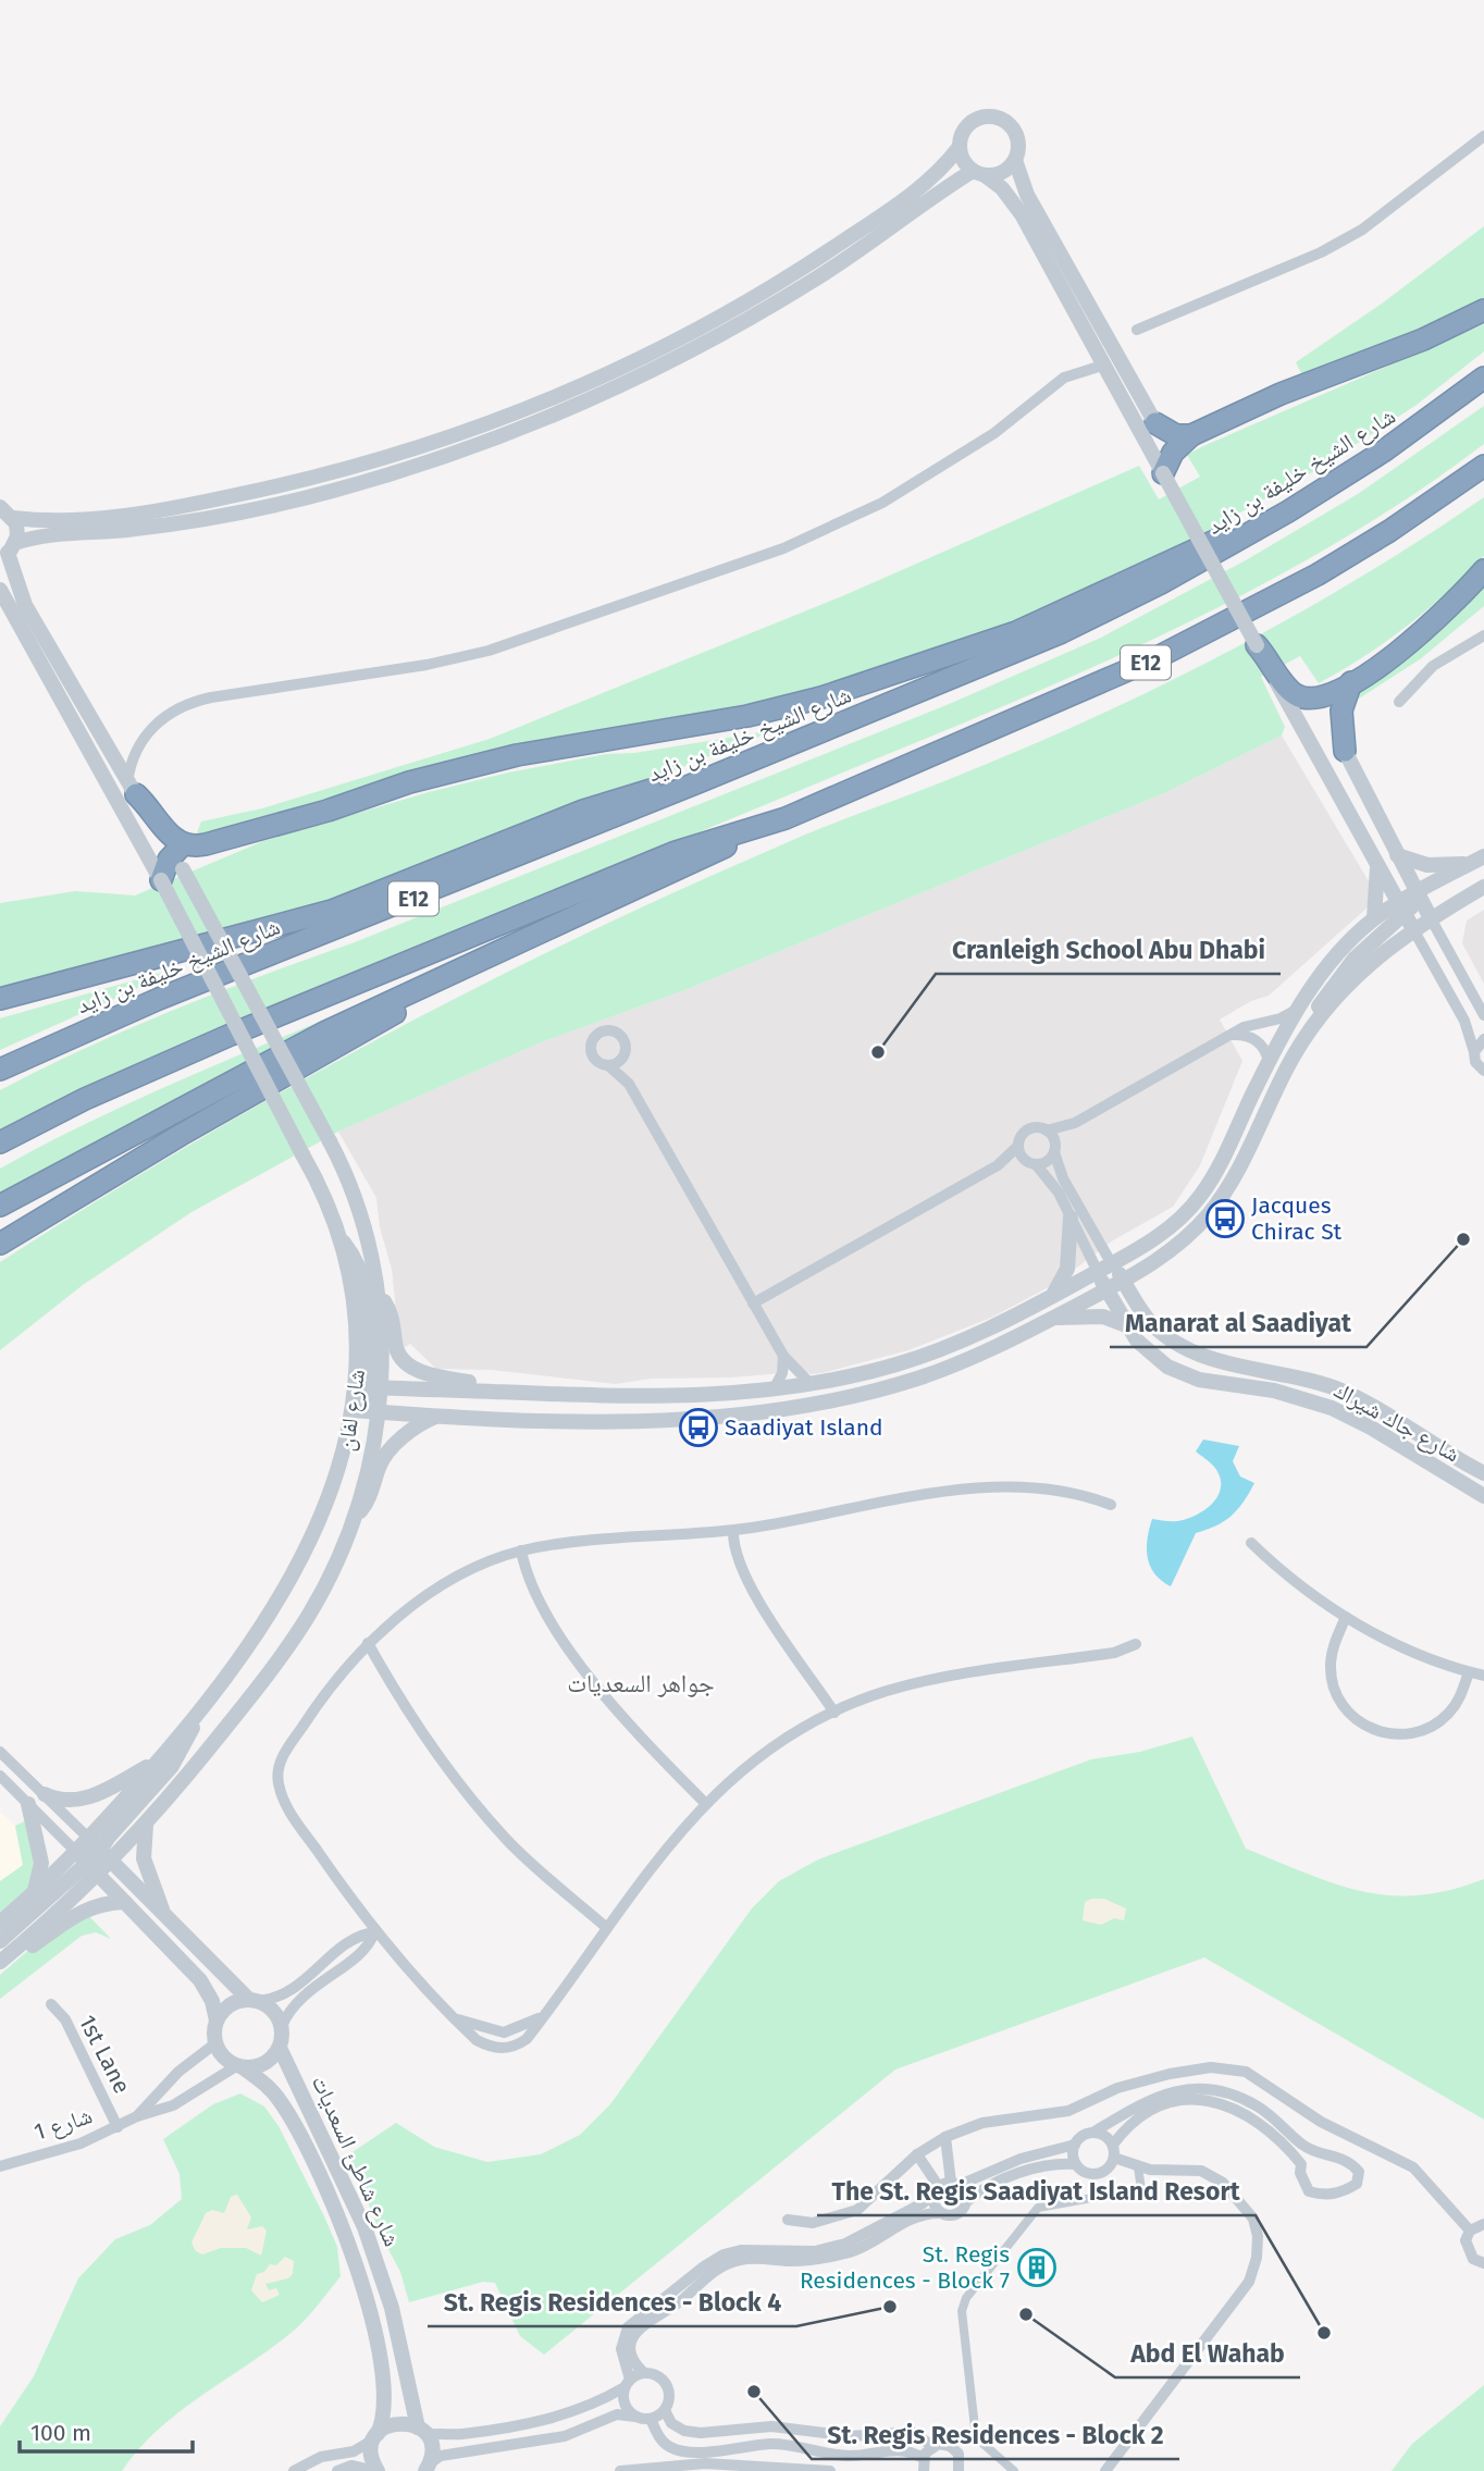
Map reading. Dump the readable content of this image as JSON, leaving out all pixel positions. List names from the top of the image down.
{
  "streets": {
    "highway": ["شارع الشيخ خليفة بن زايد", "E12"],
    "street": [
      "شارع لفان",
      "شارع جاك شيراك",
      "1st Lane",
      "شارع 1",
      "شارع شاطئ السعديات"
    ]
  },
  "crossings": [
    ["1st Lane", "شارع 1"],
    ["شارع 1", "شارع شاطئ السعديات"]
  ],
  "districts": ["جواهر السعديات"],
  "places": {
    "other": [
      "Cranleigh School Abu Dhabi",
      "Manarat al Saadiyat",
      "St. Regis Residences - Block 4",
      "Abd El Wahab",
      "The St. Regis Saadiyat Island Resort",
      "St. Regis Residences - Block 2"
    ],
    "bus stop": ["Jacques Chirac St", "Saadiyat Island"],
    "building": ["St. Regis Residences - Block 7"]
  },
  "scale_bar": "100 m"
}
